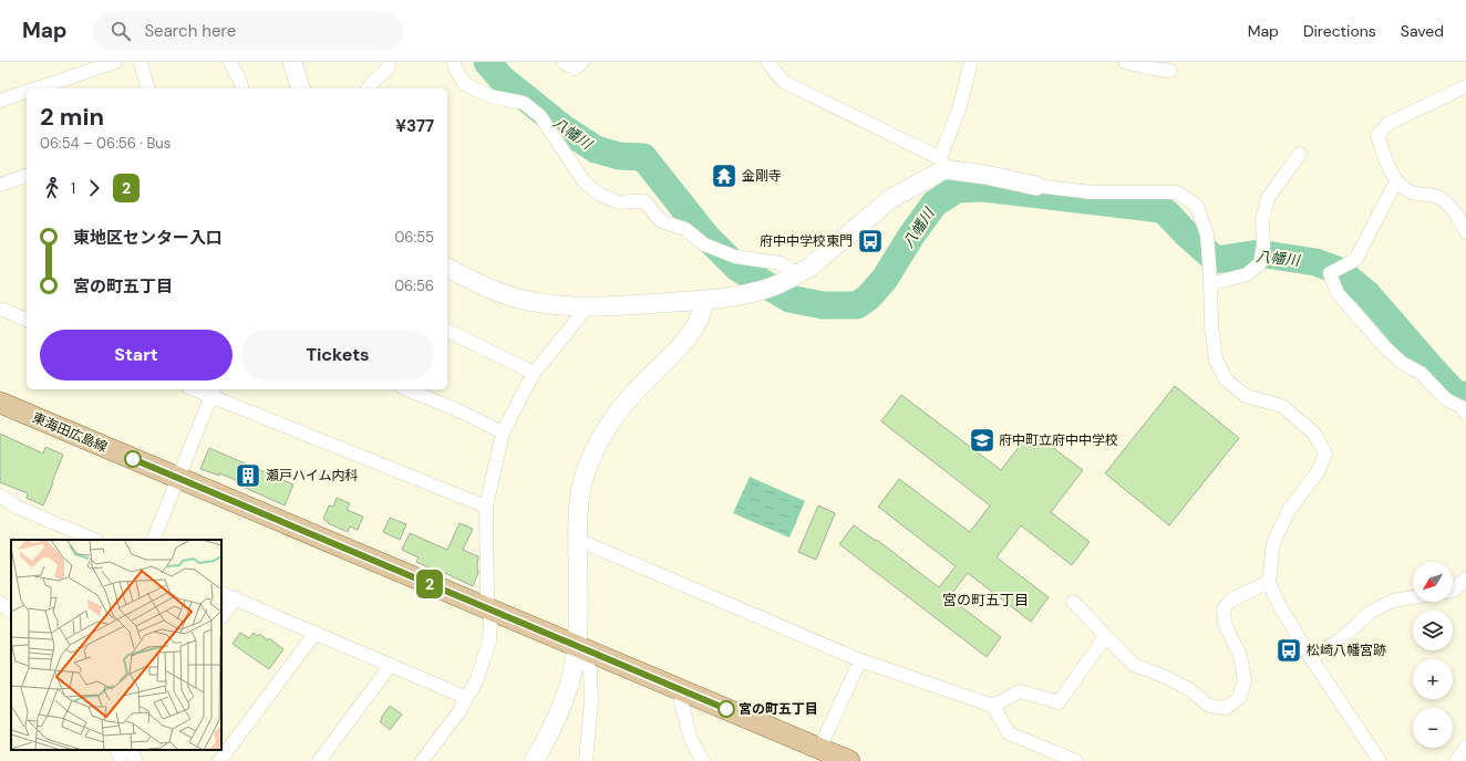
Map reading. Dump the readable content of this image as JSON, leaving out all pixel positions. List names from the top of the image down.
{
  "streets": {
    "main road": ["東海田広島線"]
  },
  "districts": ["宮の町五丁目"],
  "water": ["八幡川"],
  "places": {
    "temple": ["金剛寺"],
    "bus stop": ["府中中学校東門", "松崎八幡宮跡"],
    "school or university": ["府中町立府中中学校"],
    "building": ["瀬戸ハイム内科"],
    "other": ["宮の町五丁目"]
  },
  "lines": ["bus line 2"],
  "north": "bottom left",
  "page": {
    "header": "Map",
    "search": "Search here",
    "nav": ["Map", "Directions", "Saved"],
    "on_map": "2",
    "heading": ["2 min", "06:54 – 06:56 · Bus", "¥377"],
    "legs": ["1", "2"],
    "list": [
      {
        "name": "東地区センター入口",
        "value": "06:55"
      },
      {
        "name": "宮の町五丁目",
        "value": "06:56"
      }
    ],
    "buttons": ["Start", "Tickets"],
    "map_buttons": ["+", "−"]
  }
}
